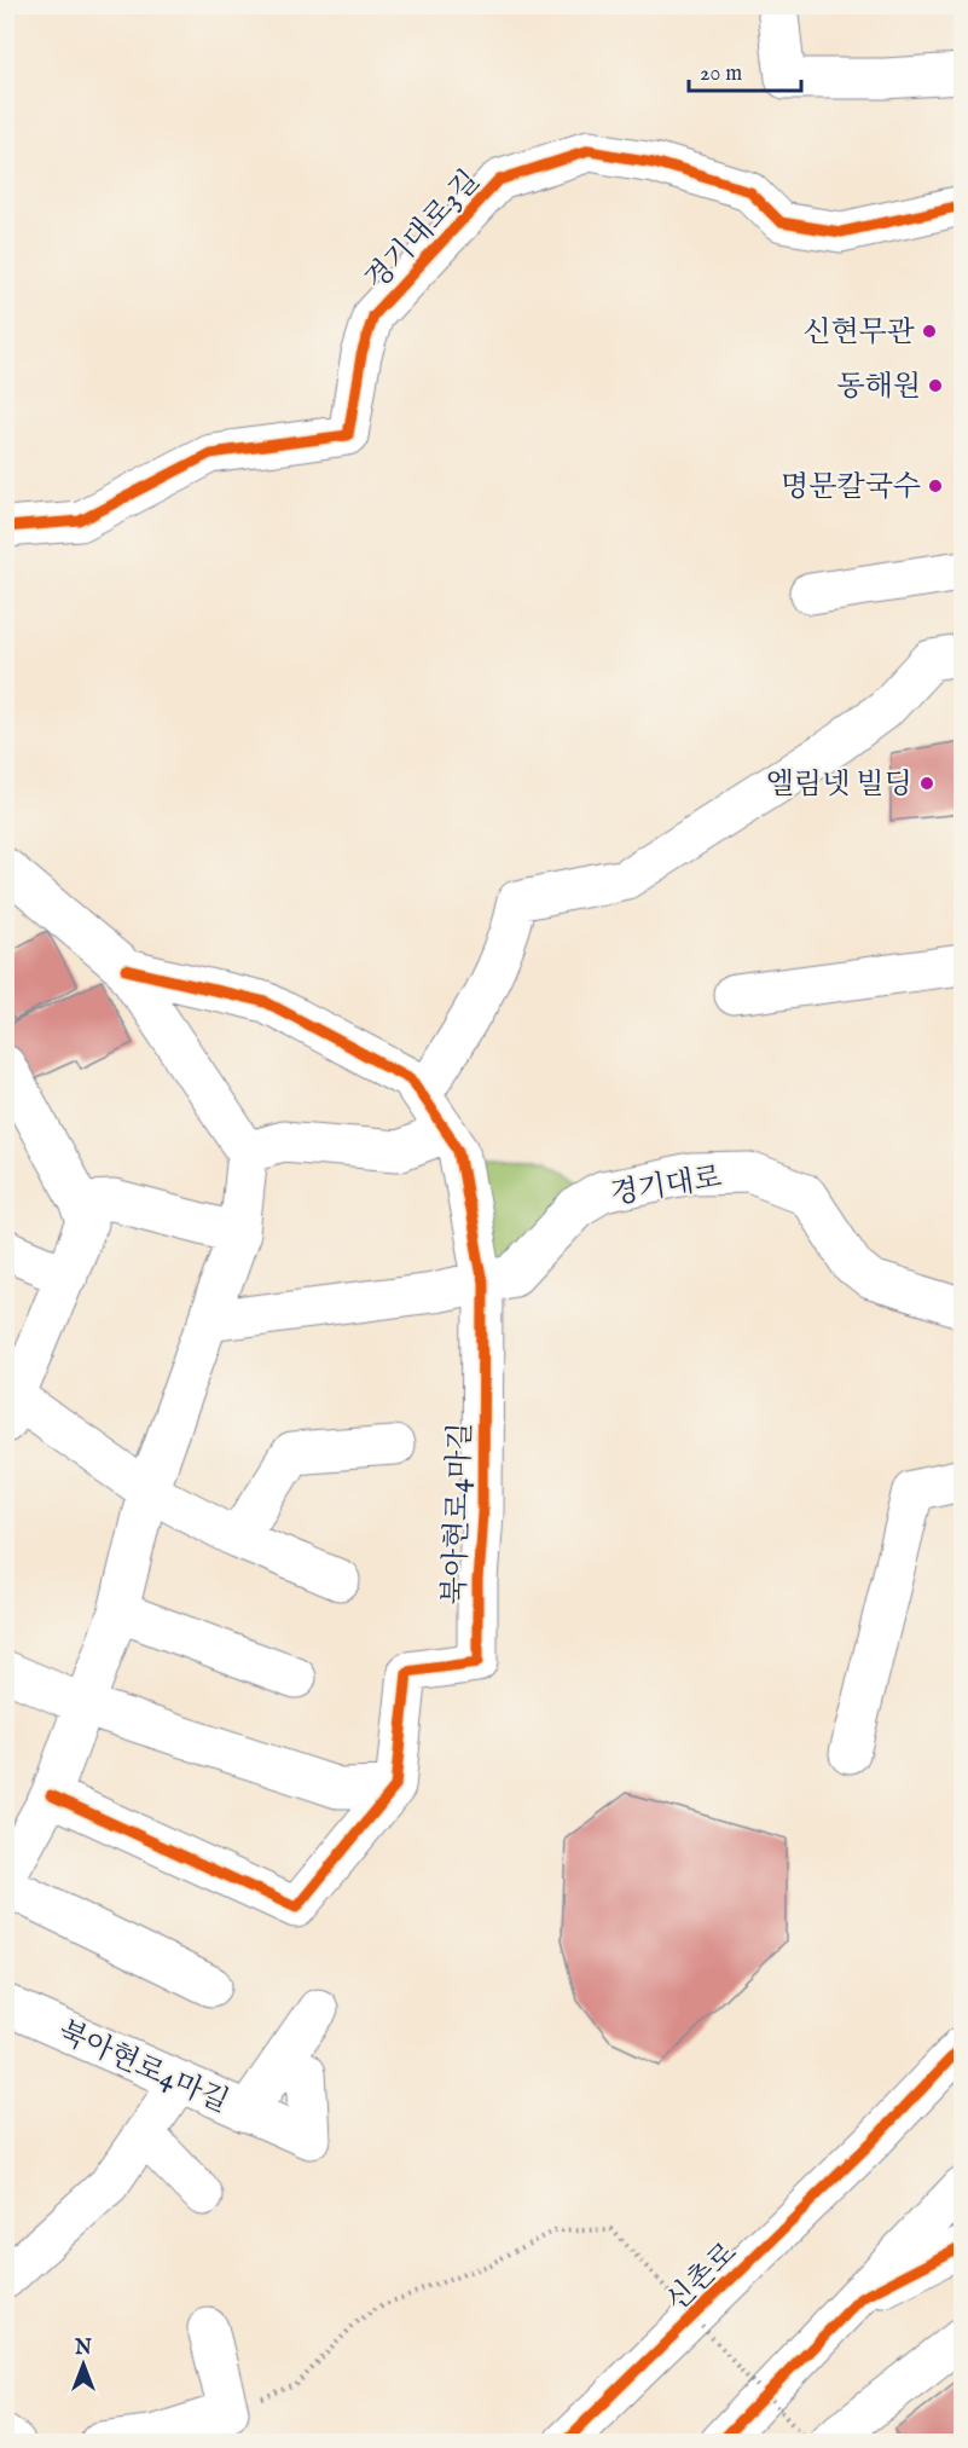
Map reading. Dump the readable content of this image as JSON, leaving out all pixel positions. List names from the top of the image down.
{
  "streets": {
    "street": [
      "경기대로3길",
      "경기대로",
      "북아현로4마길",
      "신촌로"
    ]
  },
  "crossings": [
    ["경기대로", "북아현로4마길"]
  ],
  "places": [
    "신현무관",
    "동해원",
    "명문칼국수",
    "엘림넷 빌딩"
  ],
  "scale_bar": "20 m",
  "north": "top"
}
